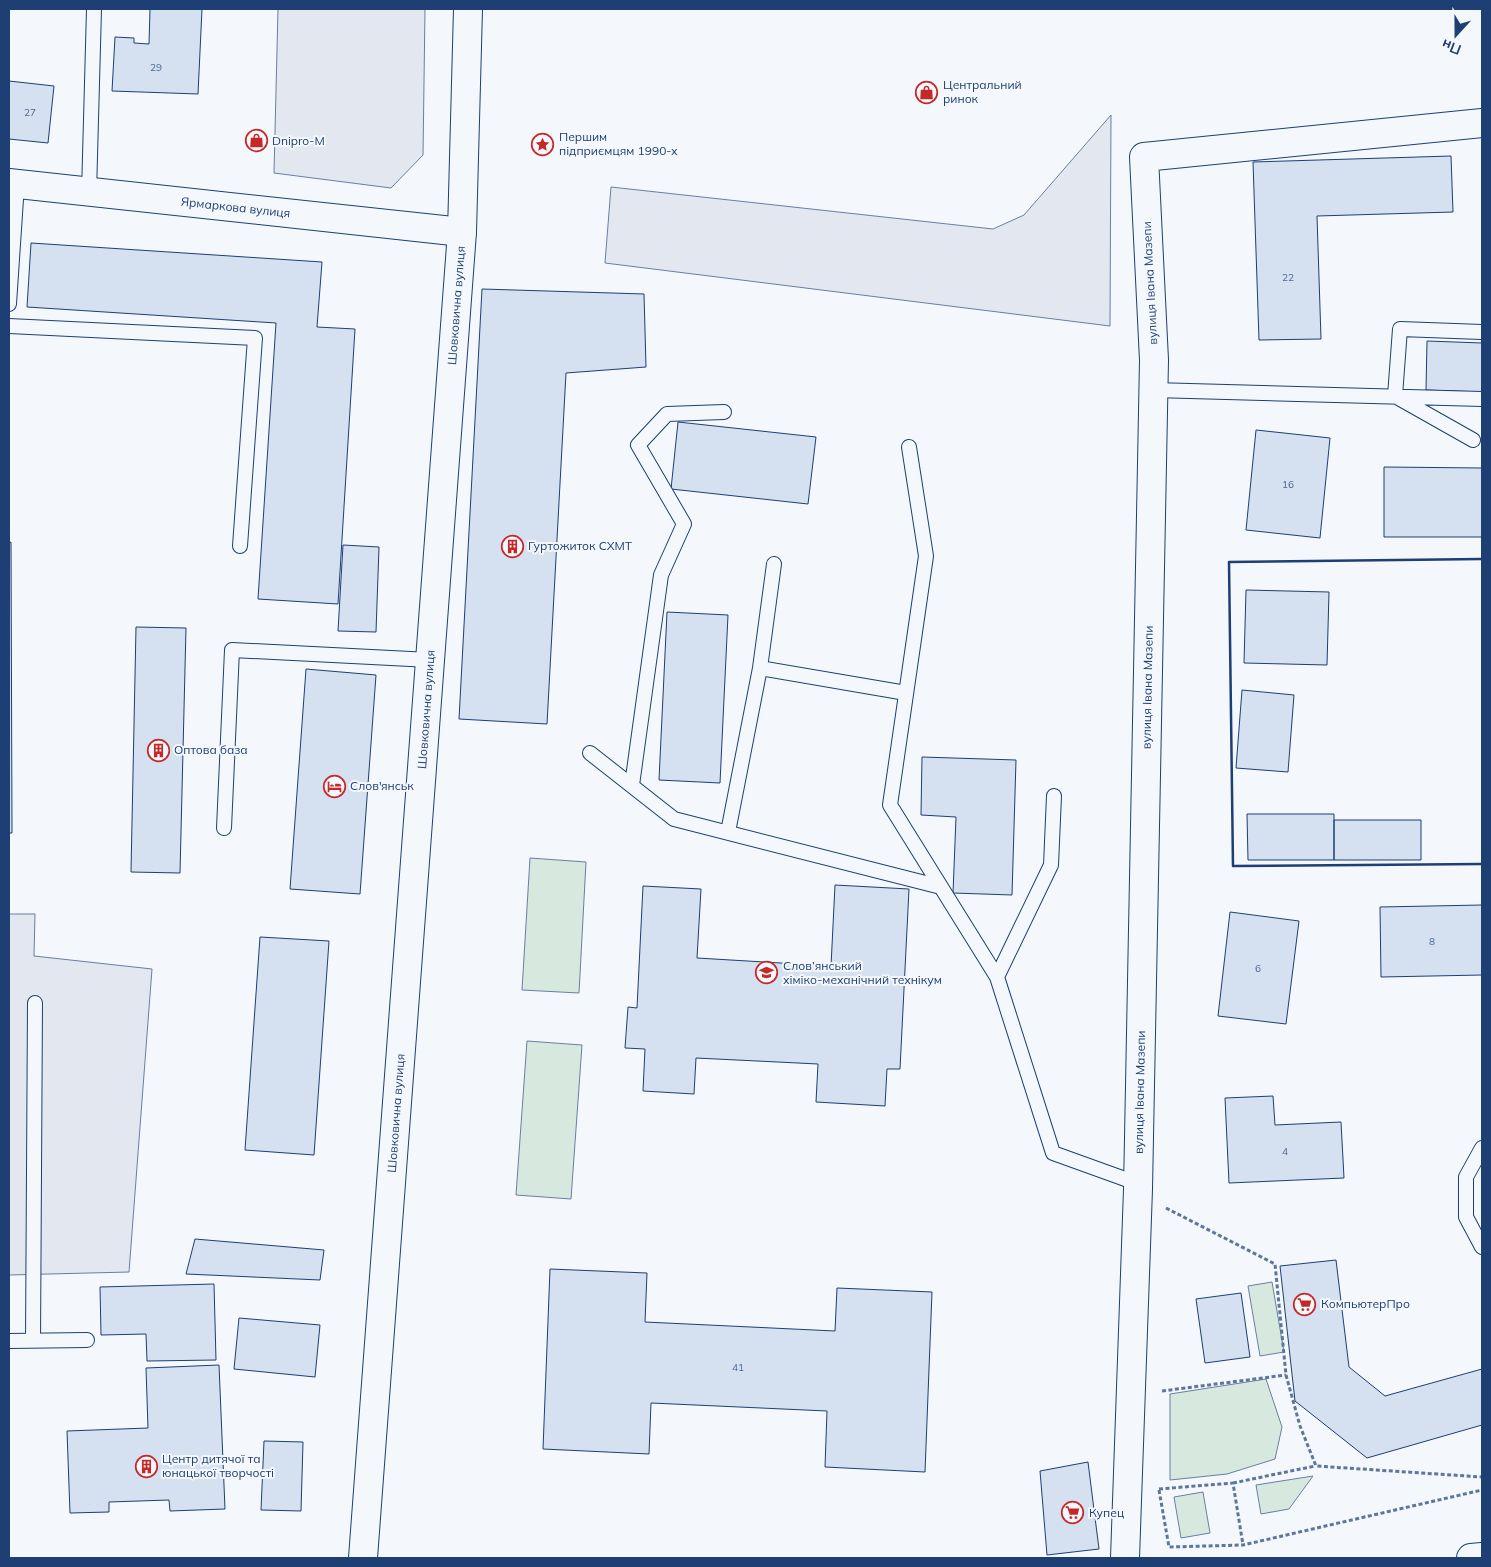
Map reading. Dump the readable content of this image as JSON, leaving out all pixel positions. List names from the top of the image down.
{
  "streets": {
    "street": ["Ярмаркова вулиця", "вулиця Івана Мазепи", "Шовковична вулиця"]
  },
  "crossings": [
    ["Ярмаркова вулиця", "Шовковична вулиця"]
  ],
  "places": {
    "shop": ["Центральний ринок", "Dnipro-M"],
    "place": ["Першим підприємцям 1990-х"],
    "building": ["Гуртожиток СХМТ", "Оптова база", "Центр дитячої та юнацької творчості"],
    "hotel": ["Слов'янськ"],
    "school or university": ["Слов’янський хіміко-механічний технікум"],
    "supermarket": ["КомпьютерПро", "Купец"]
  },
  "house_numbers": [
    "29",
    "27",
    "22",
    "16",
    "8",
    "6",
    "4",
    "41"
  ],
  "north": "bottom"
}
